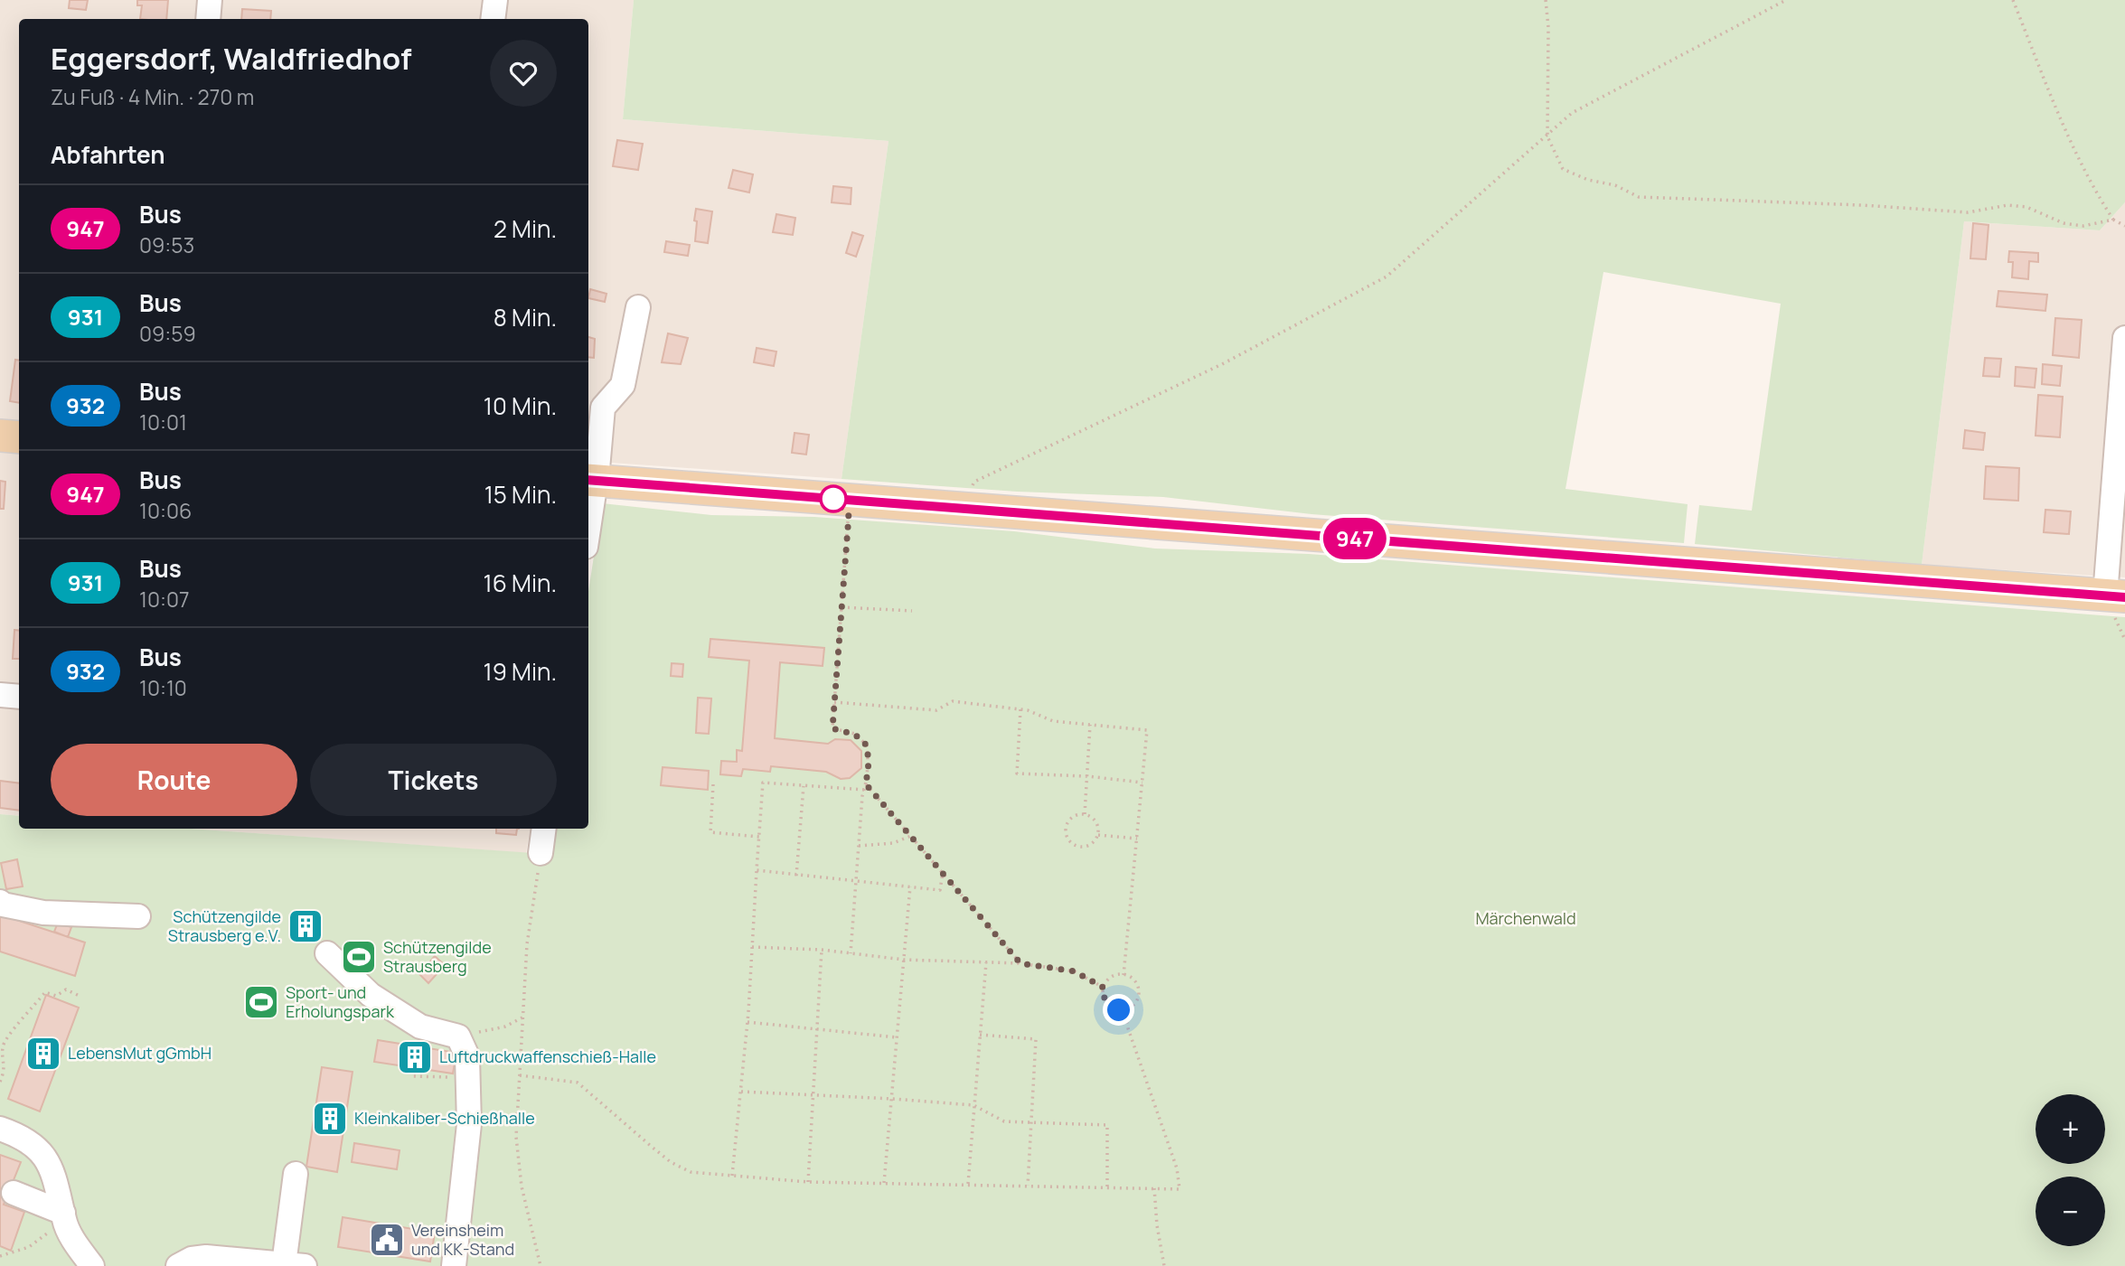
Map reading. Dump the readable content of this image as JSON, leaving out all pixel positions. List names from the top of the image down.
{
  "parks": ["Märchenwald"],
  "places": {
    "building": [
      "Schützengilde Strausberg e.V.",
      "LebensMut gGmbH",
      "Luftdruckwaffenschieß-Halle",
      "Kleinkaliber-Schießhalle"
    ],
    "sports": ["Schützengilde Strausberg", "Sport- und Erholungspark"],
    "public building": ["Vereinsheim und KK-Stand"]
  },
  "lines": ["bus line 947"],
  "page": {
    "on_map": "947",
    "heading": [
      ["Eggersdorf, Waldfriedhof", "Zu Fuß · 4 Min. · 270 m"],
      "Abfahrten"
    ],
    "list": [
      {
        "mark": "947",
        "name": "Bus",
        "note": "09:53",
        "value": "2 Min."
      },
      {
        "mark": "931",
        "name": "Bus",
        "note": "09:59",
        "value": "8 Min."
      },
      {
        "mark": "932",
        "name": "Bus",
        "note": "10:01",
        "value": "10 Min."
      },
      {
        "mark": "947",
        "name": "Bus",
        "note": "10:06",
        "value": "15 Min."
      },
      {
        "mark": "931",
        "name": "Bus",
        "note": "10:07",
        "value": "16 Min."
      },
      {
        "mark": "932",
        "name": "Bus",
        "note": "10:10",
        "value": "19 Min."
      }
    ],
    "buttons": ["Route", "Tickets"],
    "map_buttons": ["+", "−"]
  }
}
